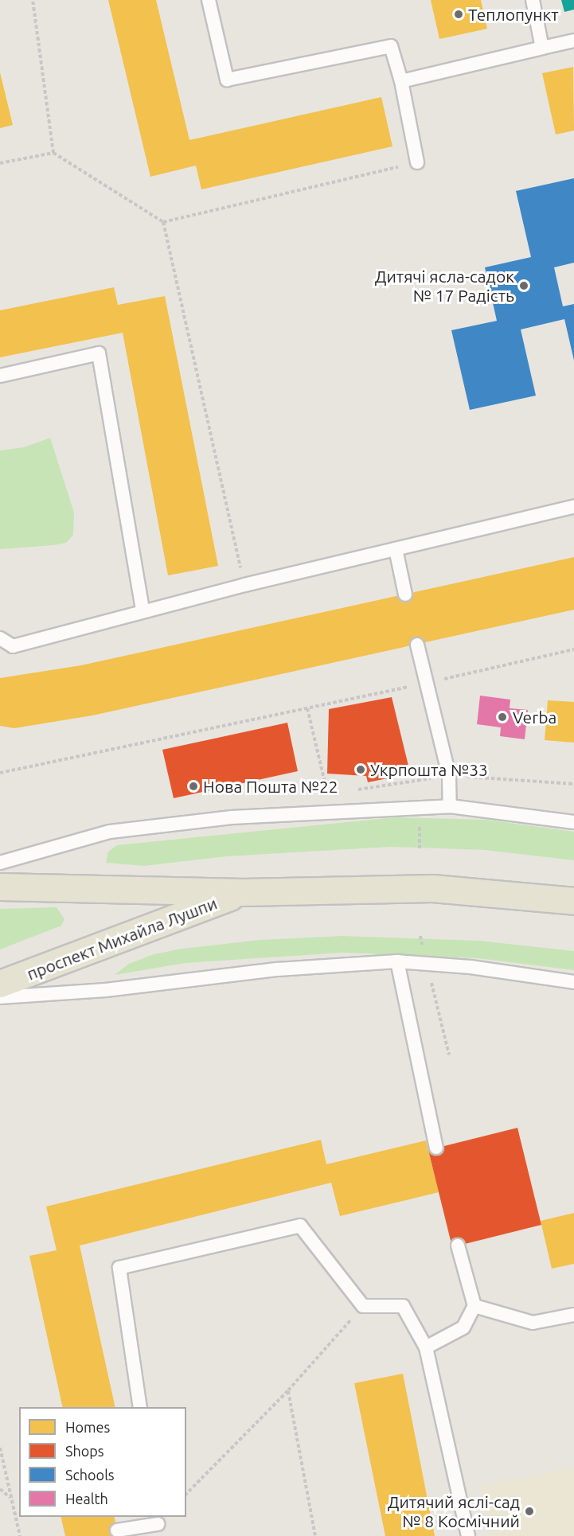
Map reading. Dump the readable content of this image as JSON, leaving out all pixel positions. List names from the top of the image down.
{
  "streets": {
    "main road": ["проспект Михайла Лушпи"]
  },
  "places": [
    "Теплопункт",
    "Дитячі ясла-садок № 17 Радість",
    "Verba",
    "Укрпошта №33",
    "Нова Пошта №22",
    "Дитячий яслі-сад № 8 Космічний"
  ],
  "legend": [
    "Homes",
    "Shops",
    "Schools",
    "Health"
  ]
}
